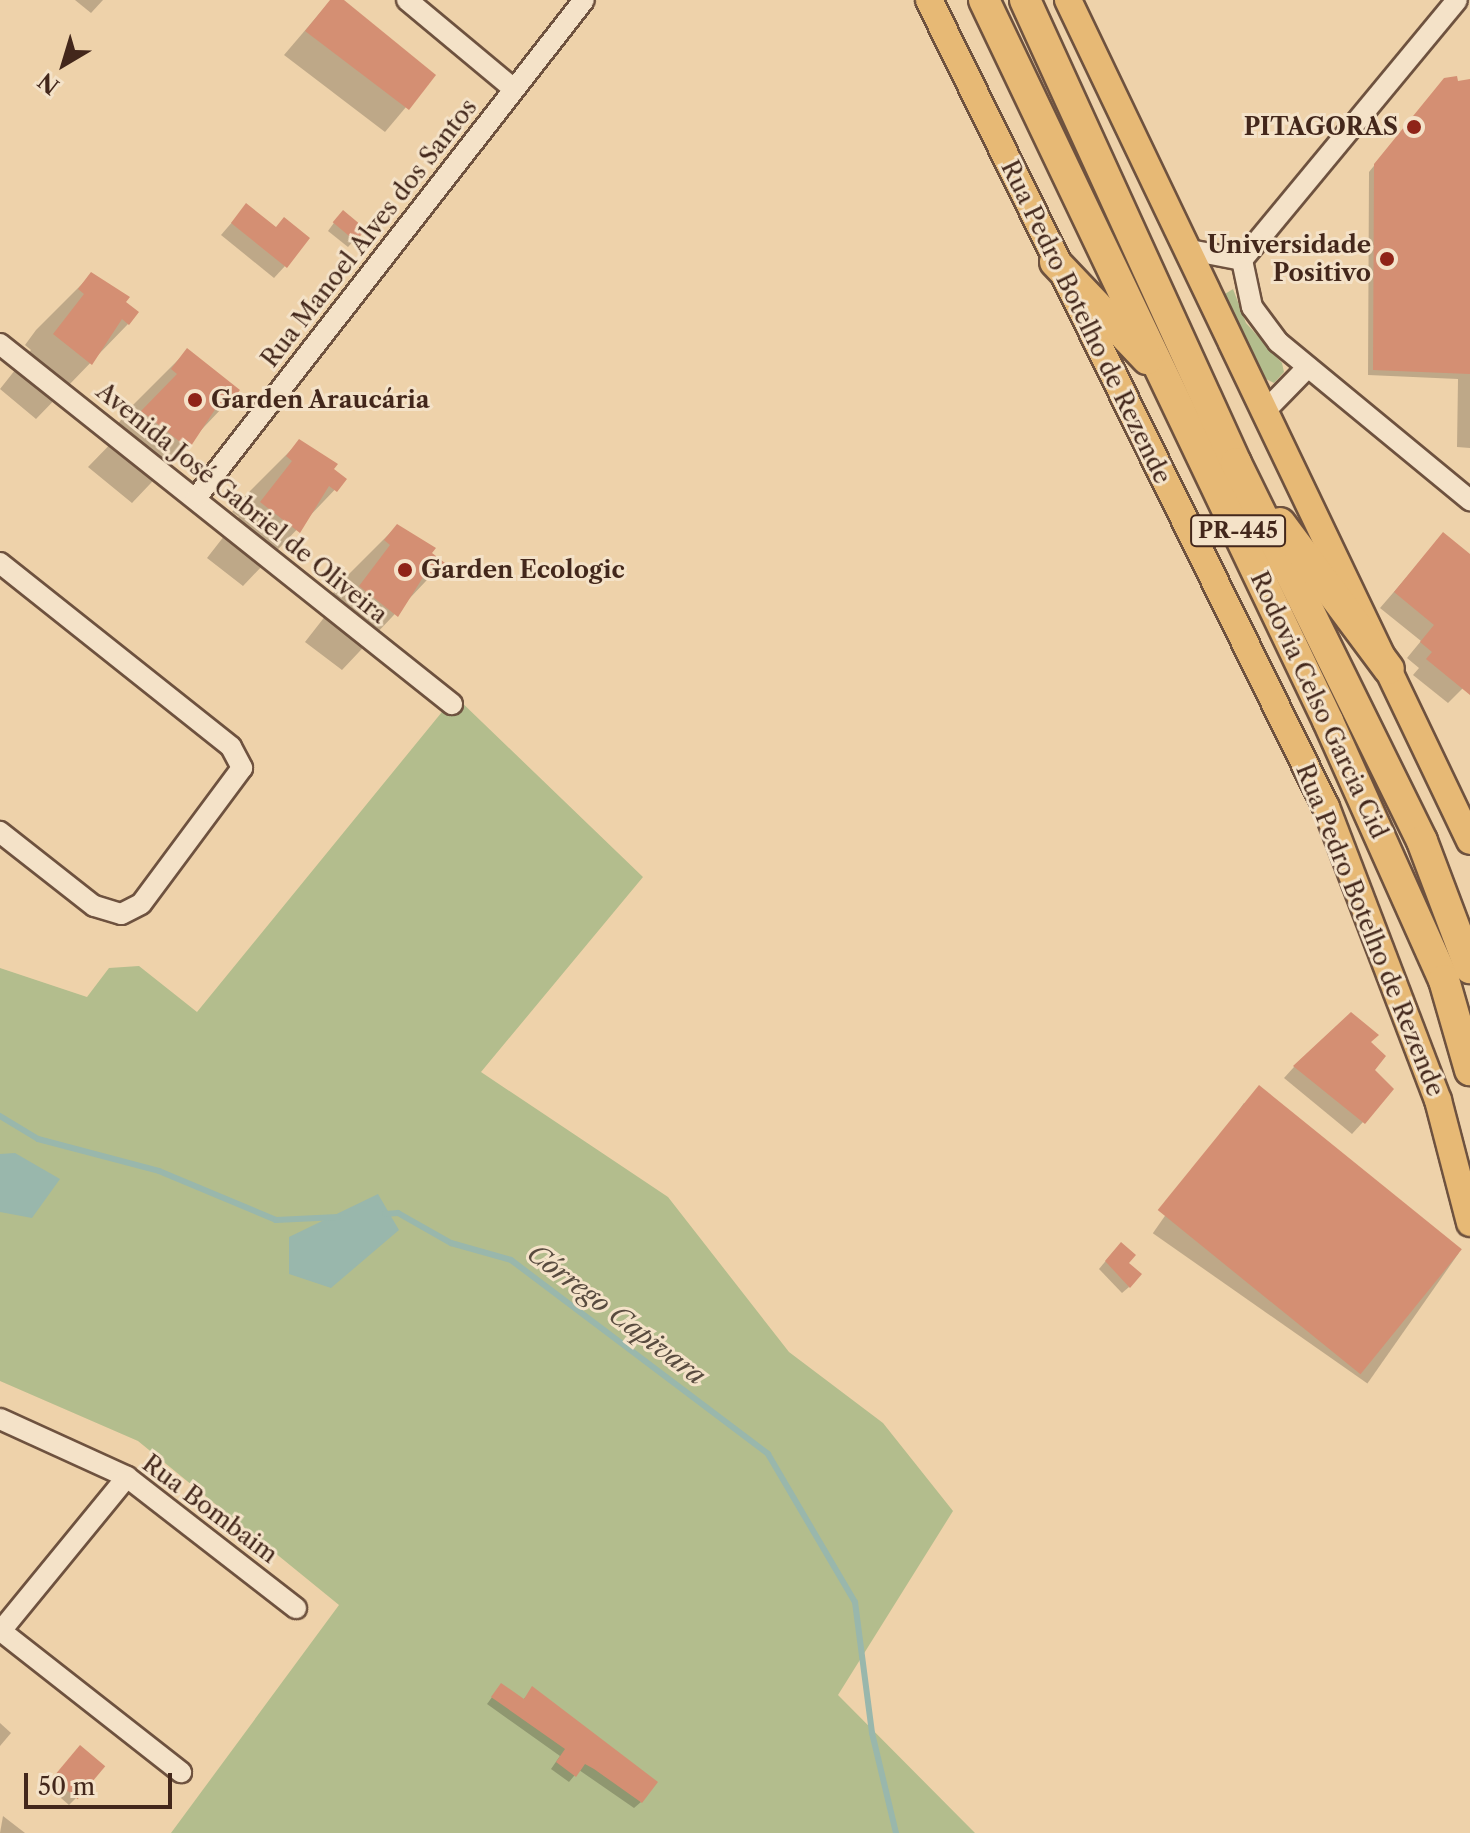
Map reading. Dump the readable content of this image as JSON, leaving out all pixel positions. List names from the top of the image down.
{
  "streets": {
    "highway": ["PR-445", "Rodovia Celso Garcia Cid"],
    "main road": ["Rua Pedro Botelho de Rezende"],
    "street": ["Rua Manoel Alves dos Santos", "Avenida José Gabriel de Oliveira", "Rua Bombaim"]
  },
  "crossings": [
    ["Rua Manoel Alves dos Santos", "Avenida José Gabriel de Oliveira"]
  ],
  "water": ["Córrego Capivara"],
  "places": [
    "PITAGORAS",
    "Universidade Positivo",
    "Garden Araucária",
    "Garden Ecologic"
  ],
  "scale_bar": "50 m",
  "north": "bottom left"
}
